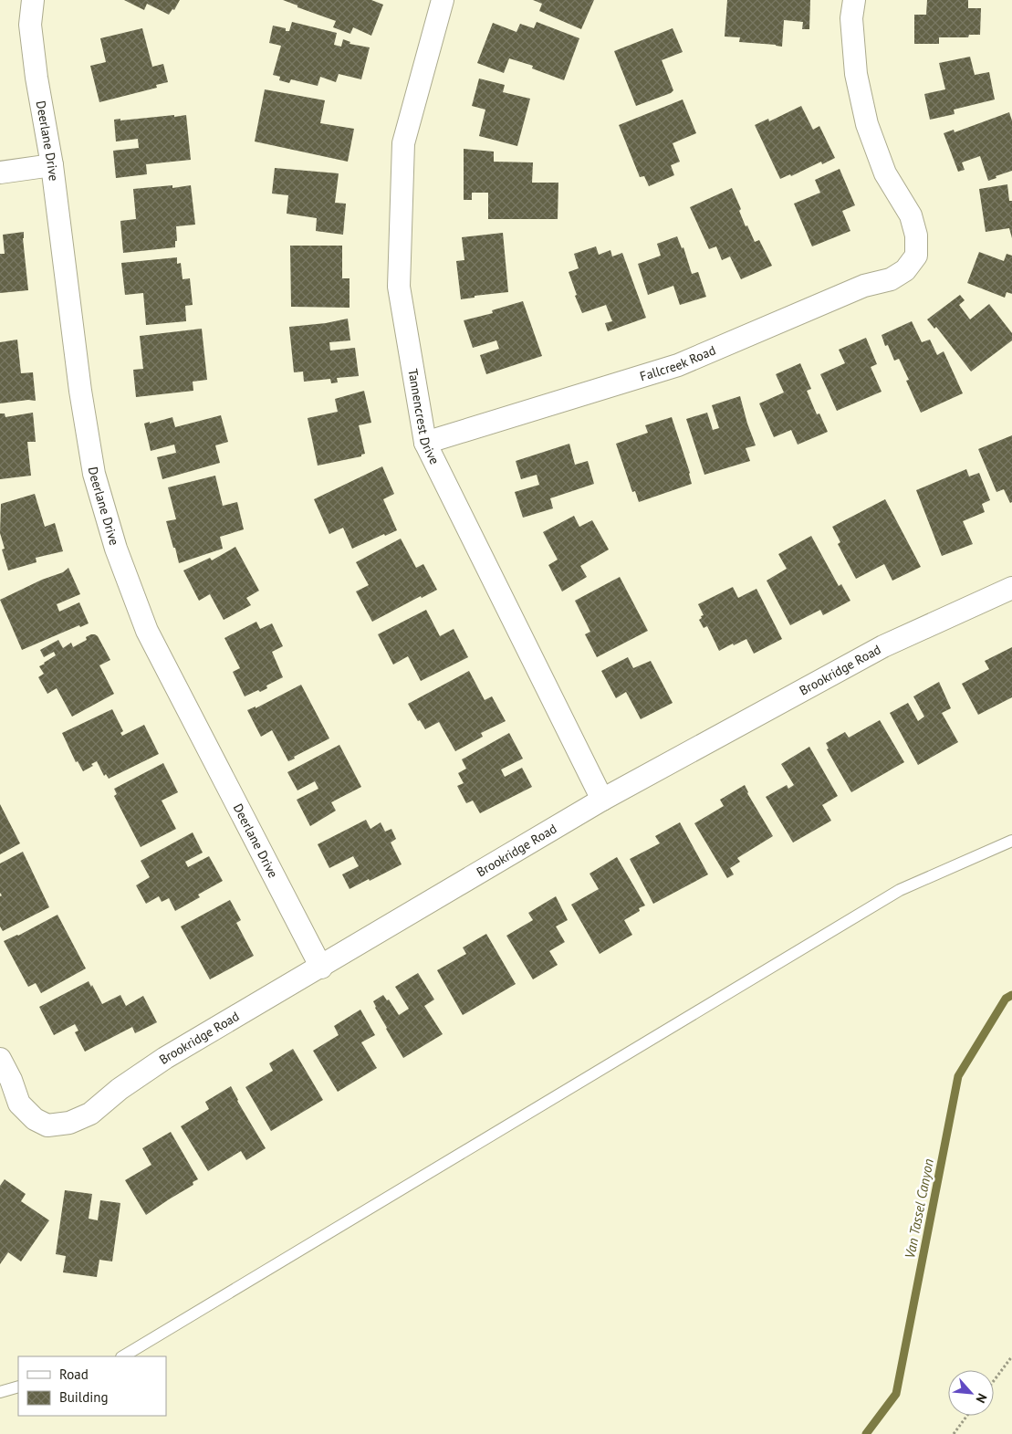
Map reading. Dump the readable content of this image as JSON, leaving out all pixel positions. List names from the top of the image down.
{
  "streets": {
    "street": [
      "Deerlane Drive",
      "Fallcreek Road",
      "Tannencrest Drive",
      "Brookridge Road"
    ]
  },
  "crossings": [
    ["Deerlane Drive", "Brookridge Road"],
    ["Fallcreek Road", "Tannencrest Drive"],
    ["Tannencrest Drive", "Brookridge Road"]
  ],
  "water": ["Van Tassel Canyon"],
  "legend": ["Road", "Building"],
  "north": "bottom right"
}
